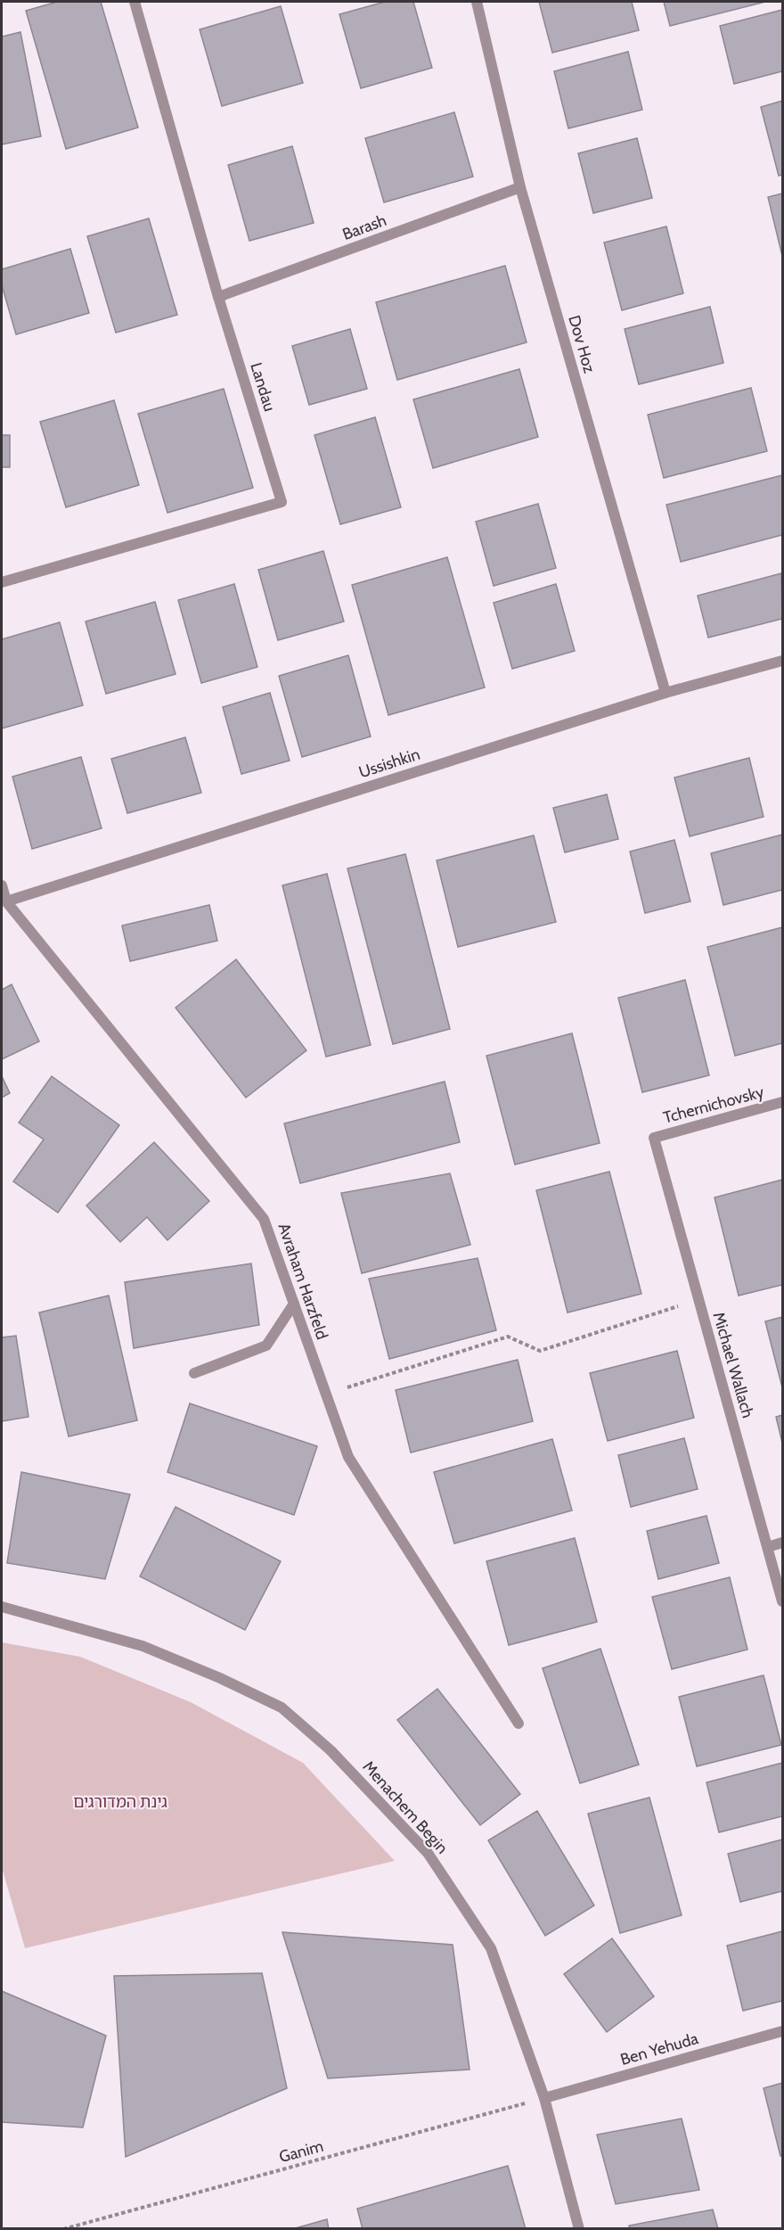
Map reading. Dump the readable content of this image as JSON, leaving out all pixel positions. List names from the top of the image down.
{
  "streets": {
    "street": [
      "Barash",
      "Dov Hoz",
      "Landau",
      "Ussishkin",
      "Tchernichovsky",
      "Avraham Harzfeld",
      "Michael Wallach",
      "Menachem Begin",
      "Ben Yehuda"
    ],
    "path": ["Ganim"]
  },
  "crossings": [
    ["Barash", "Dov Hoz"],
    ["Barash", "Landau"],
    ["Dov Hoz", "Ussishkin"],
    ["Ussishkin", "Avraham Harzfeld"],
    ["Tchernichovsky", "Michael Wallach"],
    ["Menachem Begin", "Ben Yehuda"],
    ["Menachem Begin", "Ganim"],
    ["Ben Yehuda", "Ganim"]
  ],
  "parks": ["גינת המדורגים"]
}
